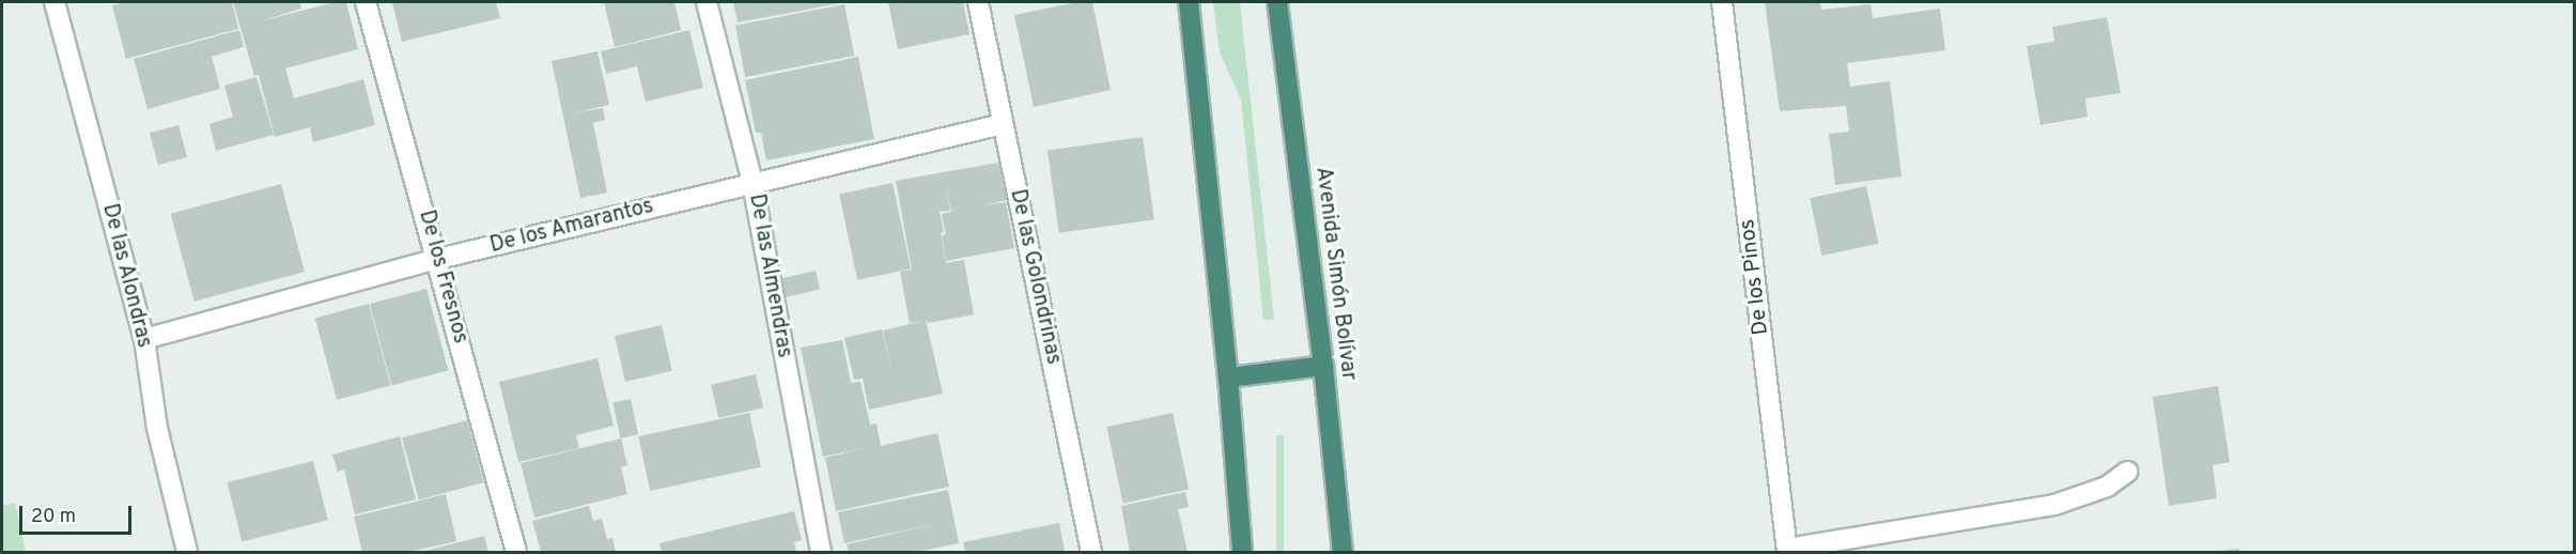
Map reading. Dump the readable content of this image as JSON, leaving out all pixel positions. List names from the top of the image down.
{
  "streets": {
    "highway": ["Avenida Simón Bolívar"],
    "street": [
      "De los Amarantos",
      "De las Alondras",
      "De las Almendras",
      "De los Fresnos",
      "De las Golondrinas",
      "De los Pinos"
    ]
  },
  "crossings": [
    ["De los Amarantos", "De las Alondras"],
    ["De los Amarantos", "De las Almendras"],
    ["De los Amarantos", "De los Fresnos"],
    ["De los Amarantos", "De las Golondrinas"]
  ],
  "scale_bar": "20 m"
}
